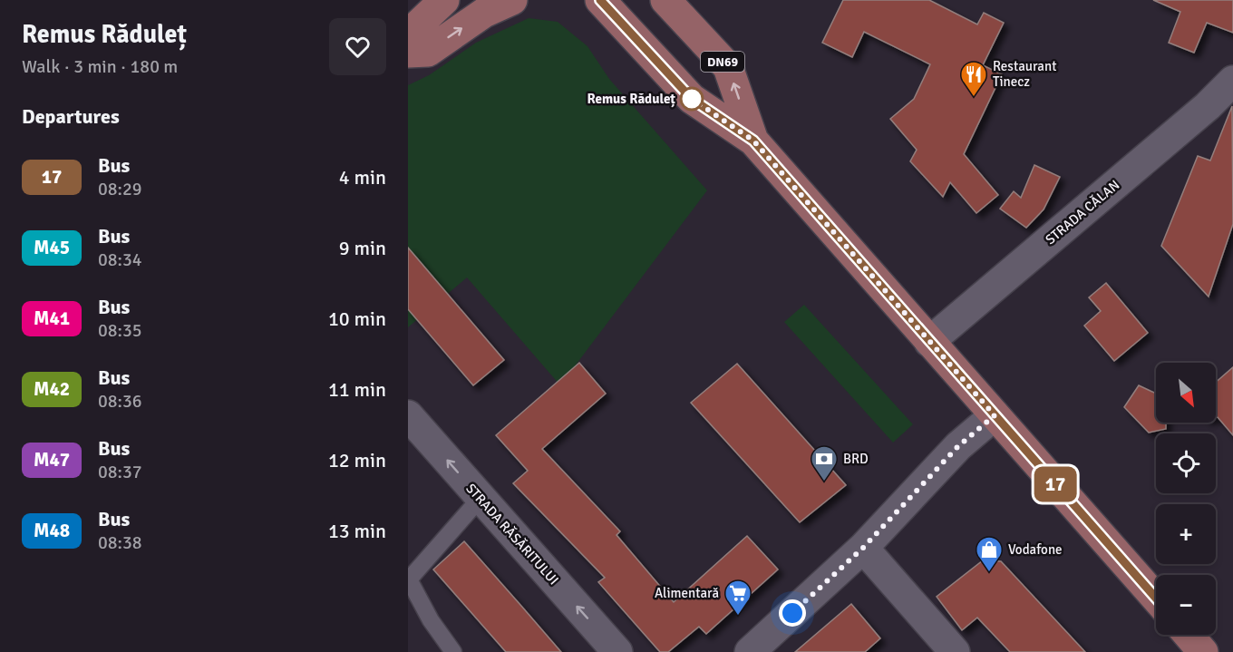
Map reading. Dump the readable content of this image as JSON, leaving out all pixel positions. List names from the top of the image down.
{
  "streets": {
    "main road": ["DN69"],
    "street": ["STRADA CĂLAN", "STRADA RĂSĂRITULUI"]
  },
  "crossings": [
    ["DN69", "STRADA CĂLAN"]
  ],
  "one_way": ["STRADA RĂSĂRITULUI"],
  "places": {
    "restaurant": ["Restaurant Tinecz"],
    "other": ["Remus Răduleț"],
    "bank": ["BRD"],
    "shop": ["Vodafone"],
    "supermarket": ["Alimentară"]
  },
  "lines": ["bus line 17"],
  "north": "bottom right",
  "page": {
    "heading": [
      ["Remus Răduleț", "Walk · 3 min · 180 m"],
      "Departures"
    ],
    "on_map": "17",
    "list": [
      {
        "mark": "17",
        "name": "Bus",
        "note": "08:29",
        "value": "4 min"
      },
      {
        "mark": "M45",
        "name": "Bus",
        "note": "08:34",
        "value": "9 min"
      },
      {
        "mark": "M41",
        "name": "Bus",
        "note": "08:35",
        "value": "10 min"
      },
      {
        "mark": "M42",
        "name": "Bus",
        "note": "08:36",
        "value": "11 min"
      },
      {
        "mark": "M47",
        "name": "Bus",
        "note": "08:37",
        "value": "12 min"
      },
      {
        "mark": "M48",
        "name": "Bus",
        "note": "08:38",
        "value": "13 min"
      }
    ],
    "map_buttons": ["+", "−"]
  }
}
